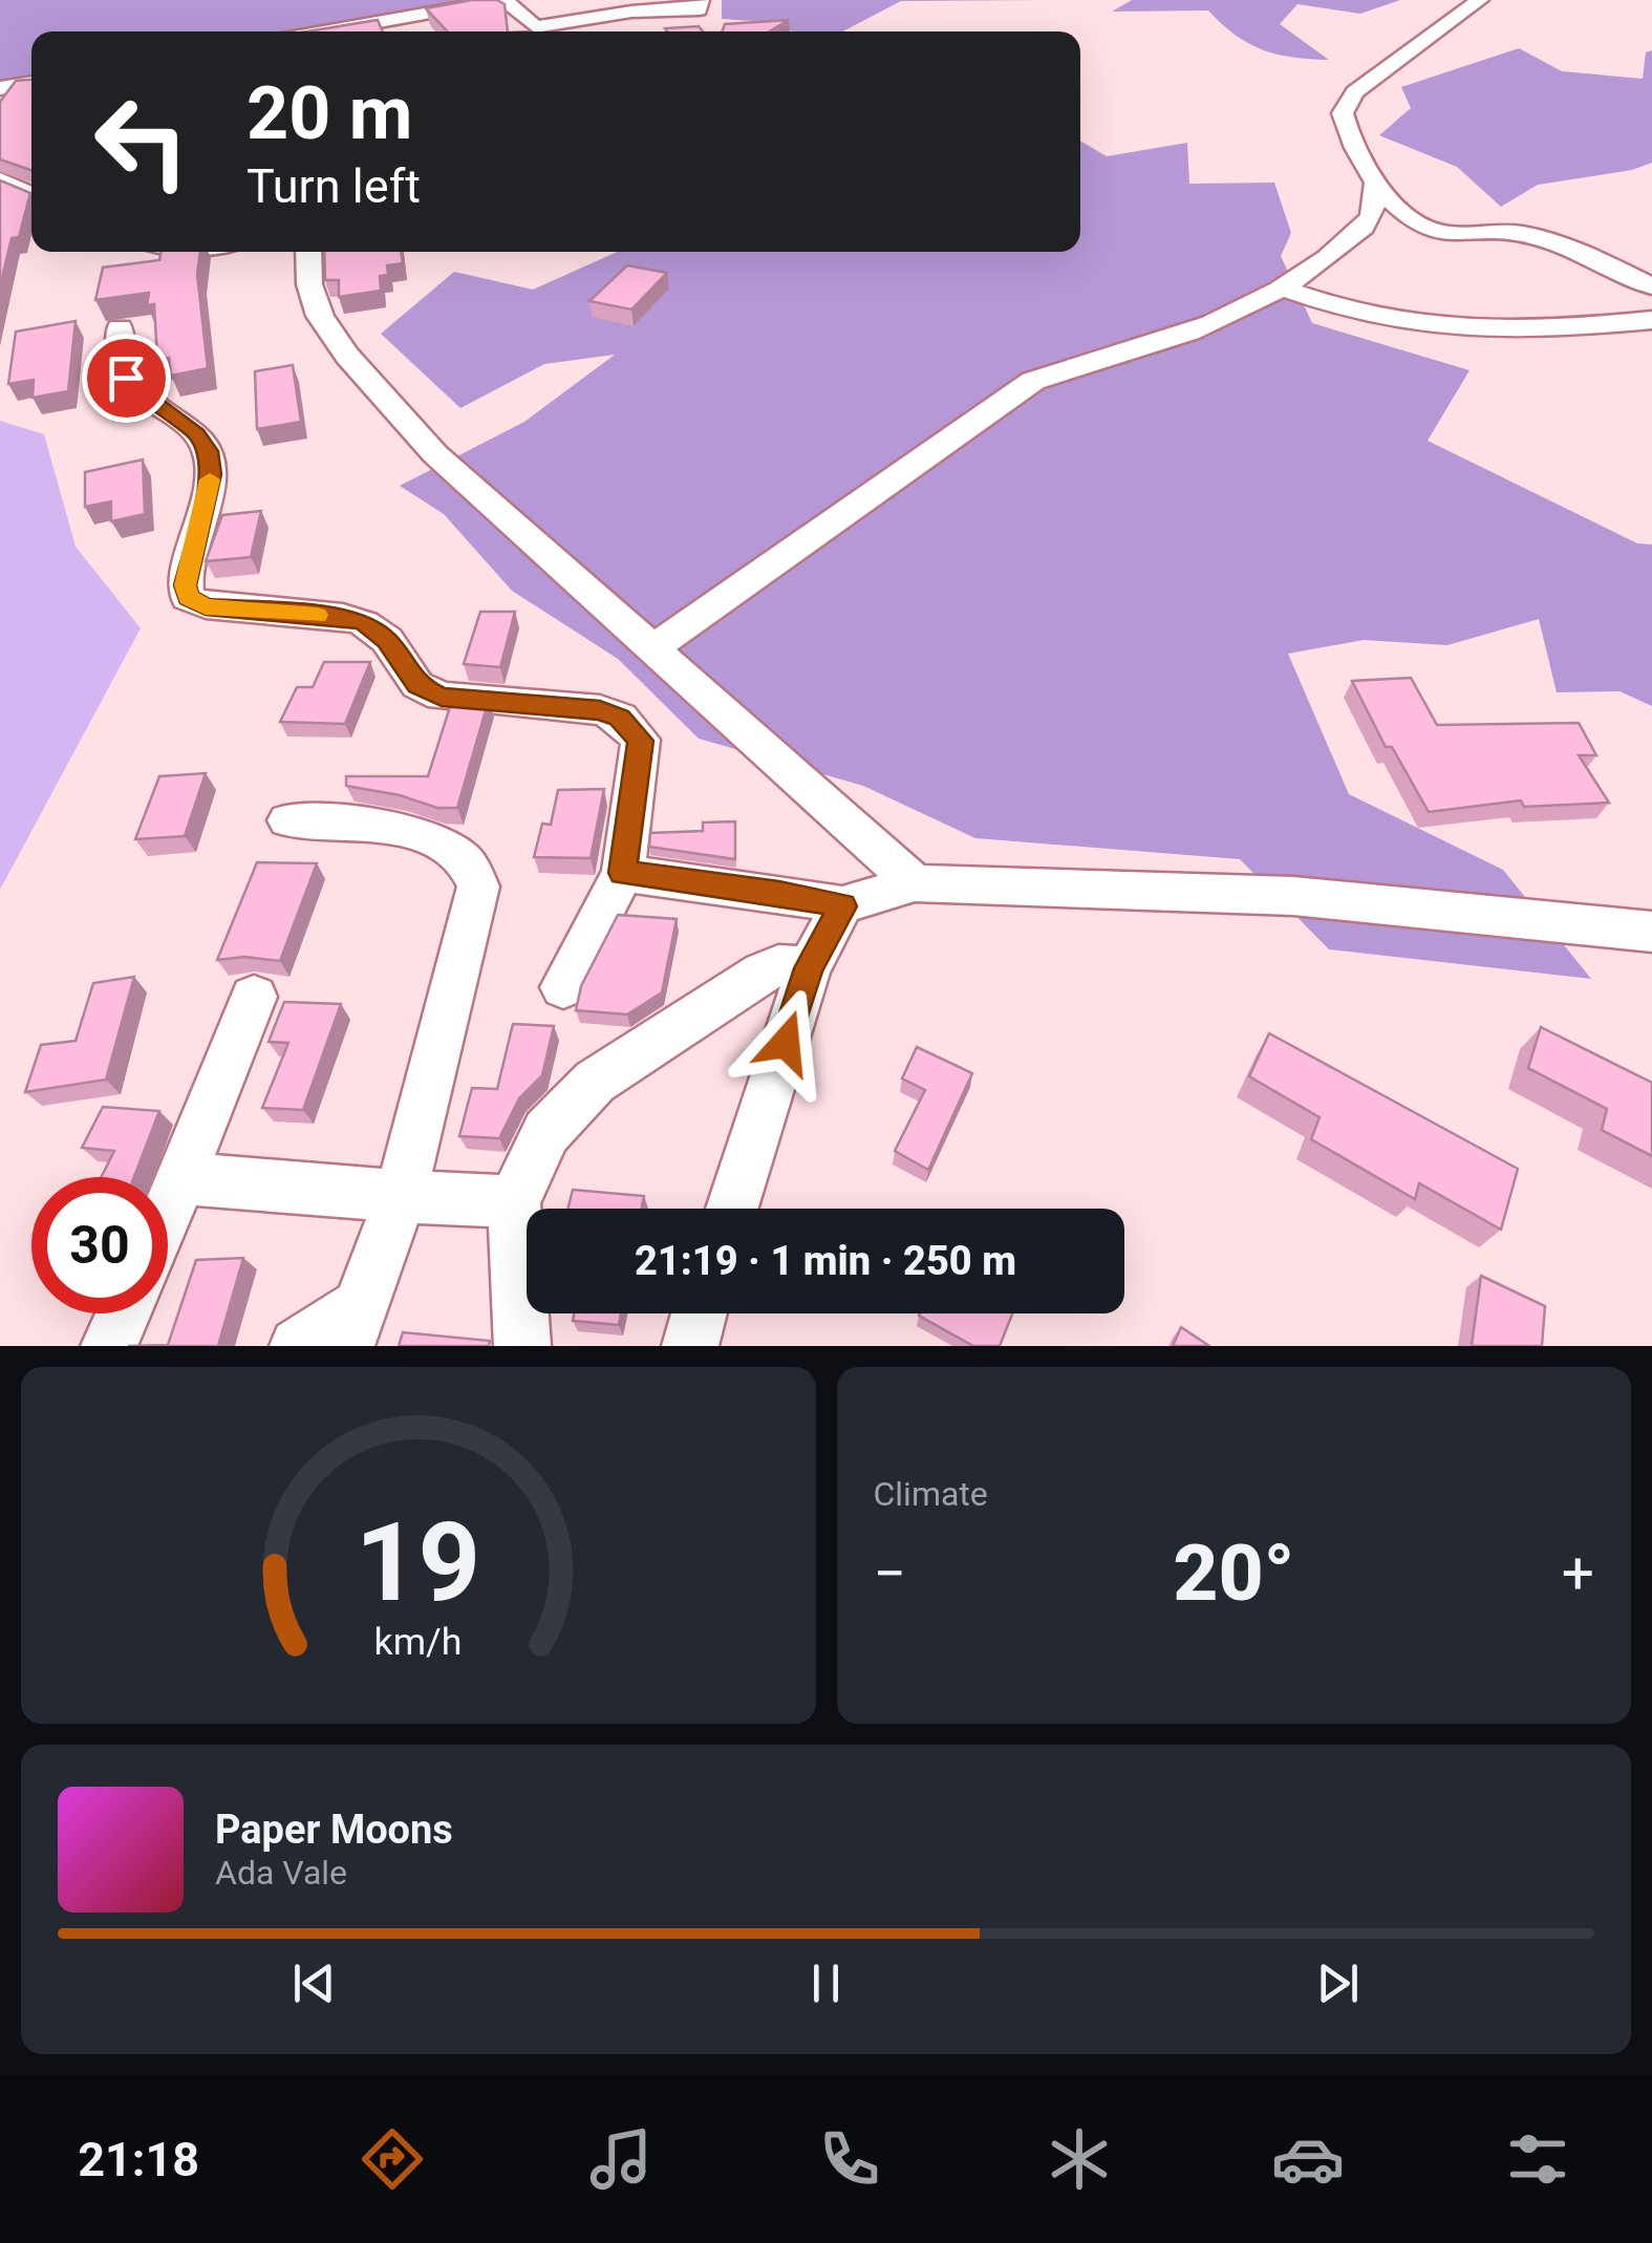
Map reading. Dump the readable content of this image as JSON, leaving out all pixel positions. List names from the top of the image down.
{
  "page": {
    "turn": ["20 m", "Turn left"],
    "limit": "30",
    "trip": "21:19 · 1 min · 250 m",
    "tile": "Climate",
    "heat": ["−", "20°", "+"],
    "song": ["Paper Moons", "Ada Vale"],
    "tabs": "21:18",
    "gauge": ["19", "km/h"]
  }
}
